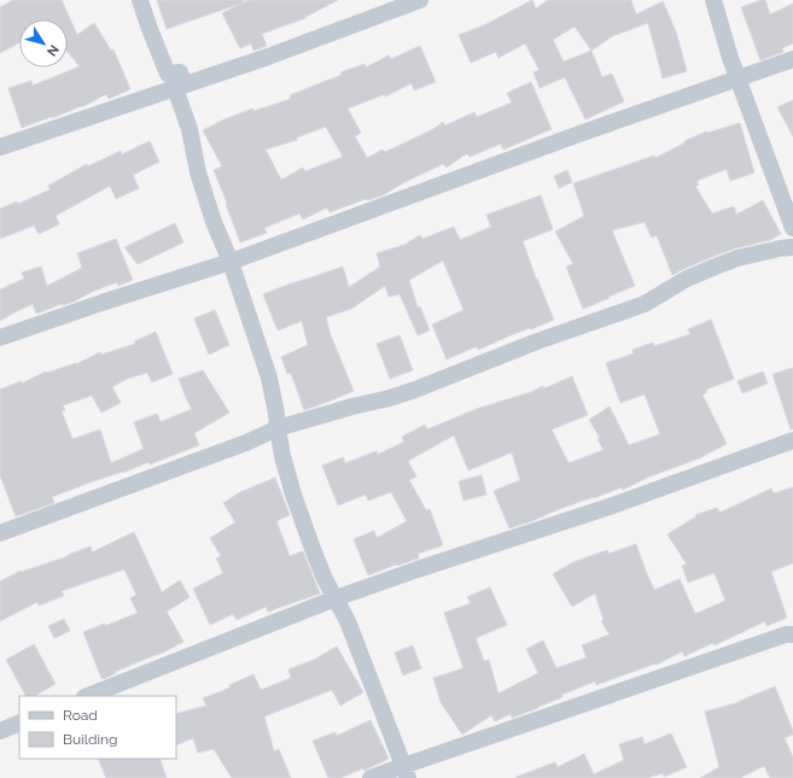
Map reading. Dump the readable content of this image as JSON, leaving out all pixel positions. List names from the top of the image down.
{
  "legend": ["Road", "Building"],
  "north": "bottom right"
}
